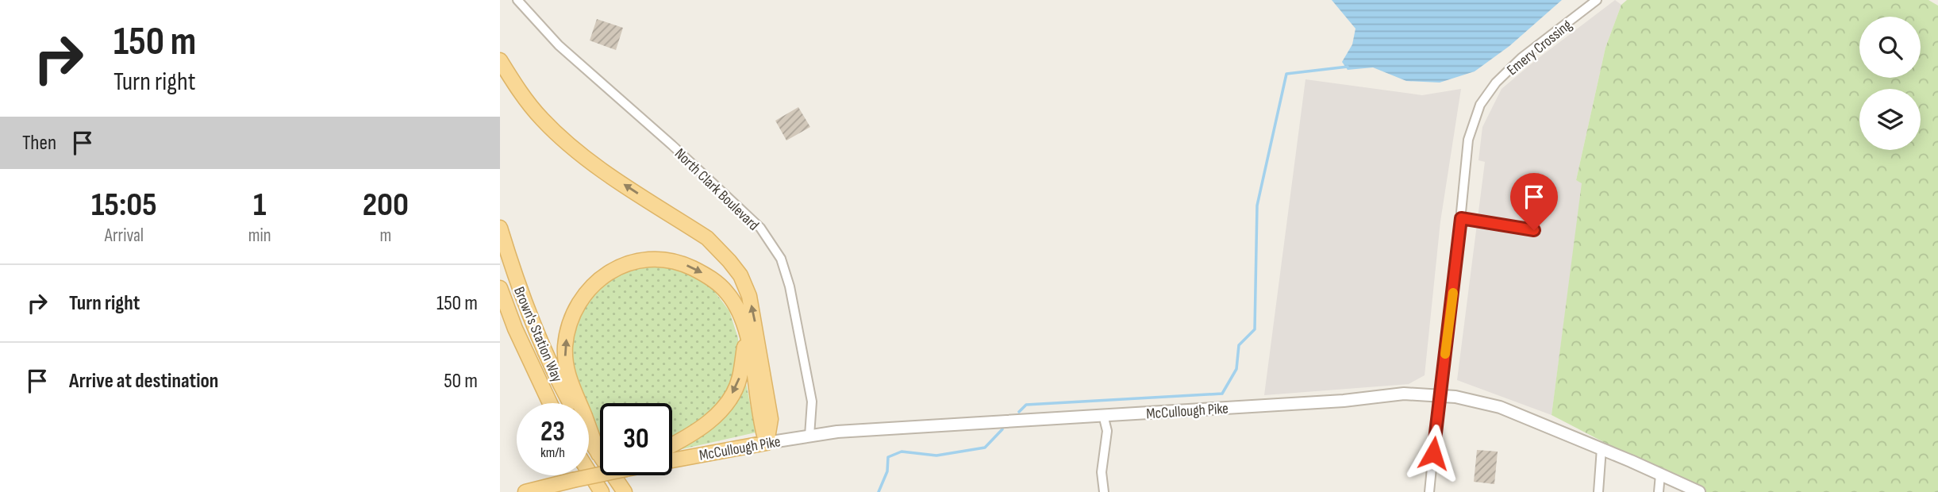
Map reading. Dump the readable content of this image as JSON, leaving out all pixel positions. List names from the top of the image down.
{
  "streets": {
    "main road": ["Brown's Station Way", "McCullough Pike"],
    "street": ["Emery Crossing", "North Clark Boulevard"]
  },
  "crossings": [
    ["Emery Crossing", "McCullough Pike"],
    ["North Clark Boulevard", "McCullough Pike"]
  ],
  "page": {
    "turn": ["150 m", "Turn right"],
    "then": "Then",
    "eta": [
      "15:05",
      "Arrival",
      "1",
      "min",
      "200",
      "m"
    ],
    "list": [
      {
        "name": "Turn right",
        "value": "150 m"
      },
      {
        "name": "Arrive at destination",
        "value": "50 m"
      }
    ],
    "speed": "23 km/h",
    "limit": "30"
  }
}
